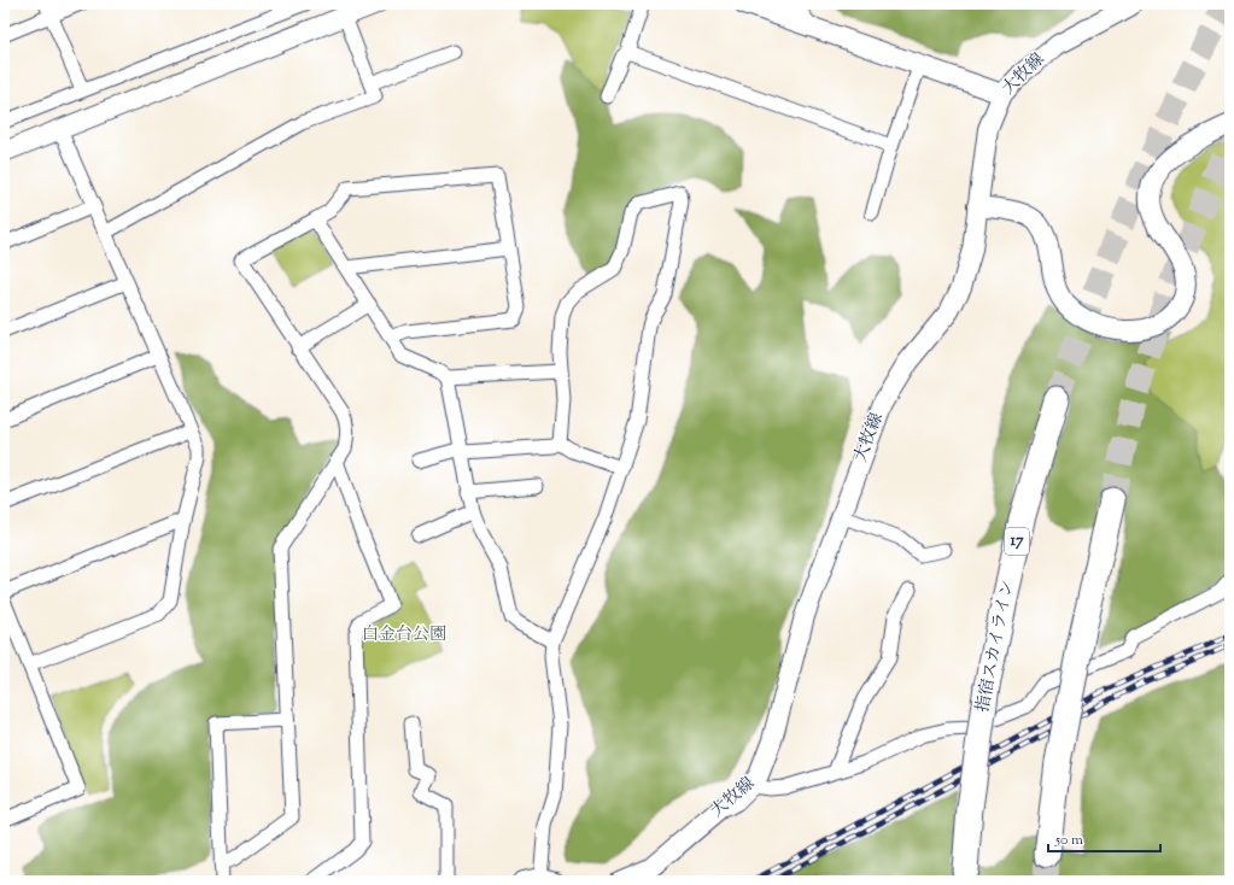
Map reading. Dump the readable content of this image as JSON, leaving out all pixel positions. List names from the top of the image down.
{
  "streets": {
    "highway": ["17", "指宿スカイライン"],
    "street": ["大牧線"]
  },
  "parks": ["白金台公園"],
  "scale_bar": "50 m"
}
